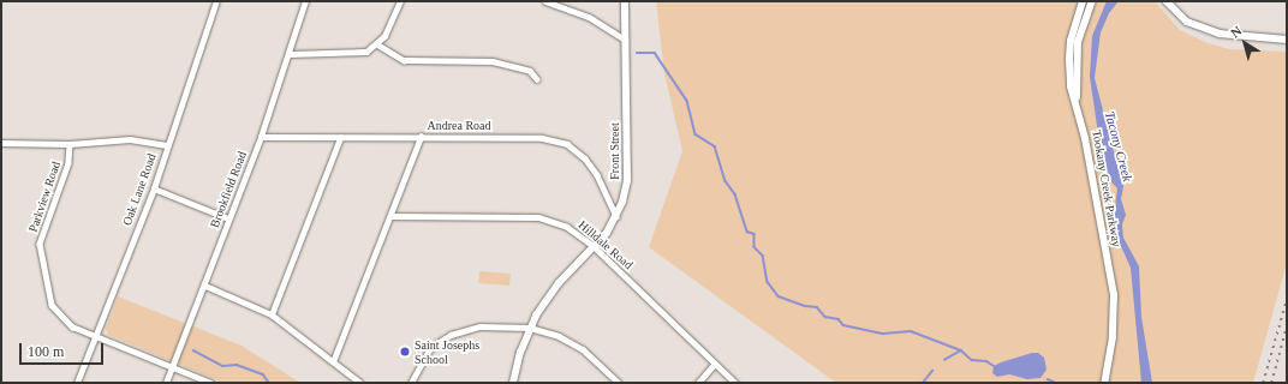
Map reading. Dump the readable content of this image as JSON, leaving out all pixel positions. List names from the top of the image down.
{
  "streets": {
    "main road": ["Tookany Creek Parkway"],
    "street": [
      "Andrea Road",
      "Front Street",
      "Oak Lane Road",
      "Brookfield Road",
      "Parkview Road",
      "Hilldale Road"
    ]
  },
  "crossings": [
    ["Andrea Road", "Front Street"],
    ["Andrea Road", "Brookfield Road"],
    ["Front Street", "Hilldale Road"],
    ["Oak Lane Road", "Parkview Road"],
    ["Brookfield Road", "Parkview Road"]
  ],
  "water": ["Tacony Creek"],
  "places": ["Saint Josephs School"],
  "scale_bar": "100 m",
  "north": "top left"
}
